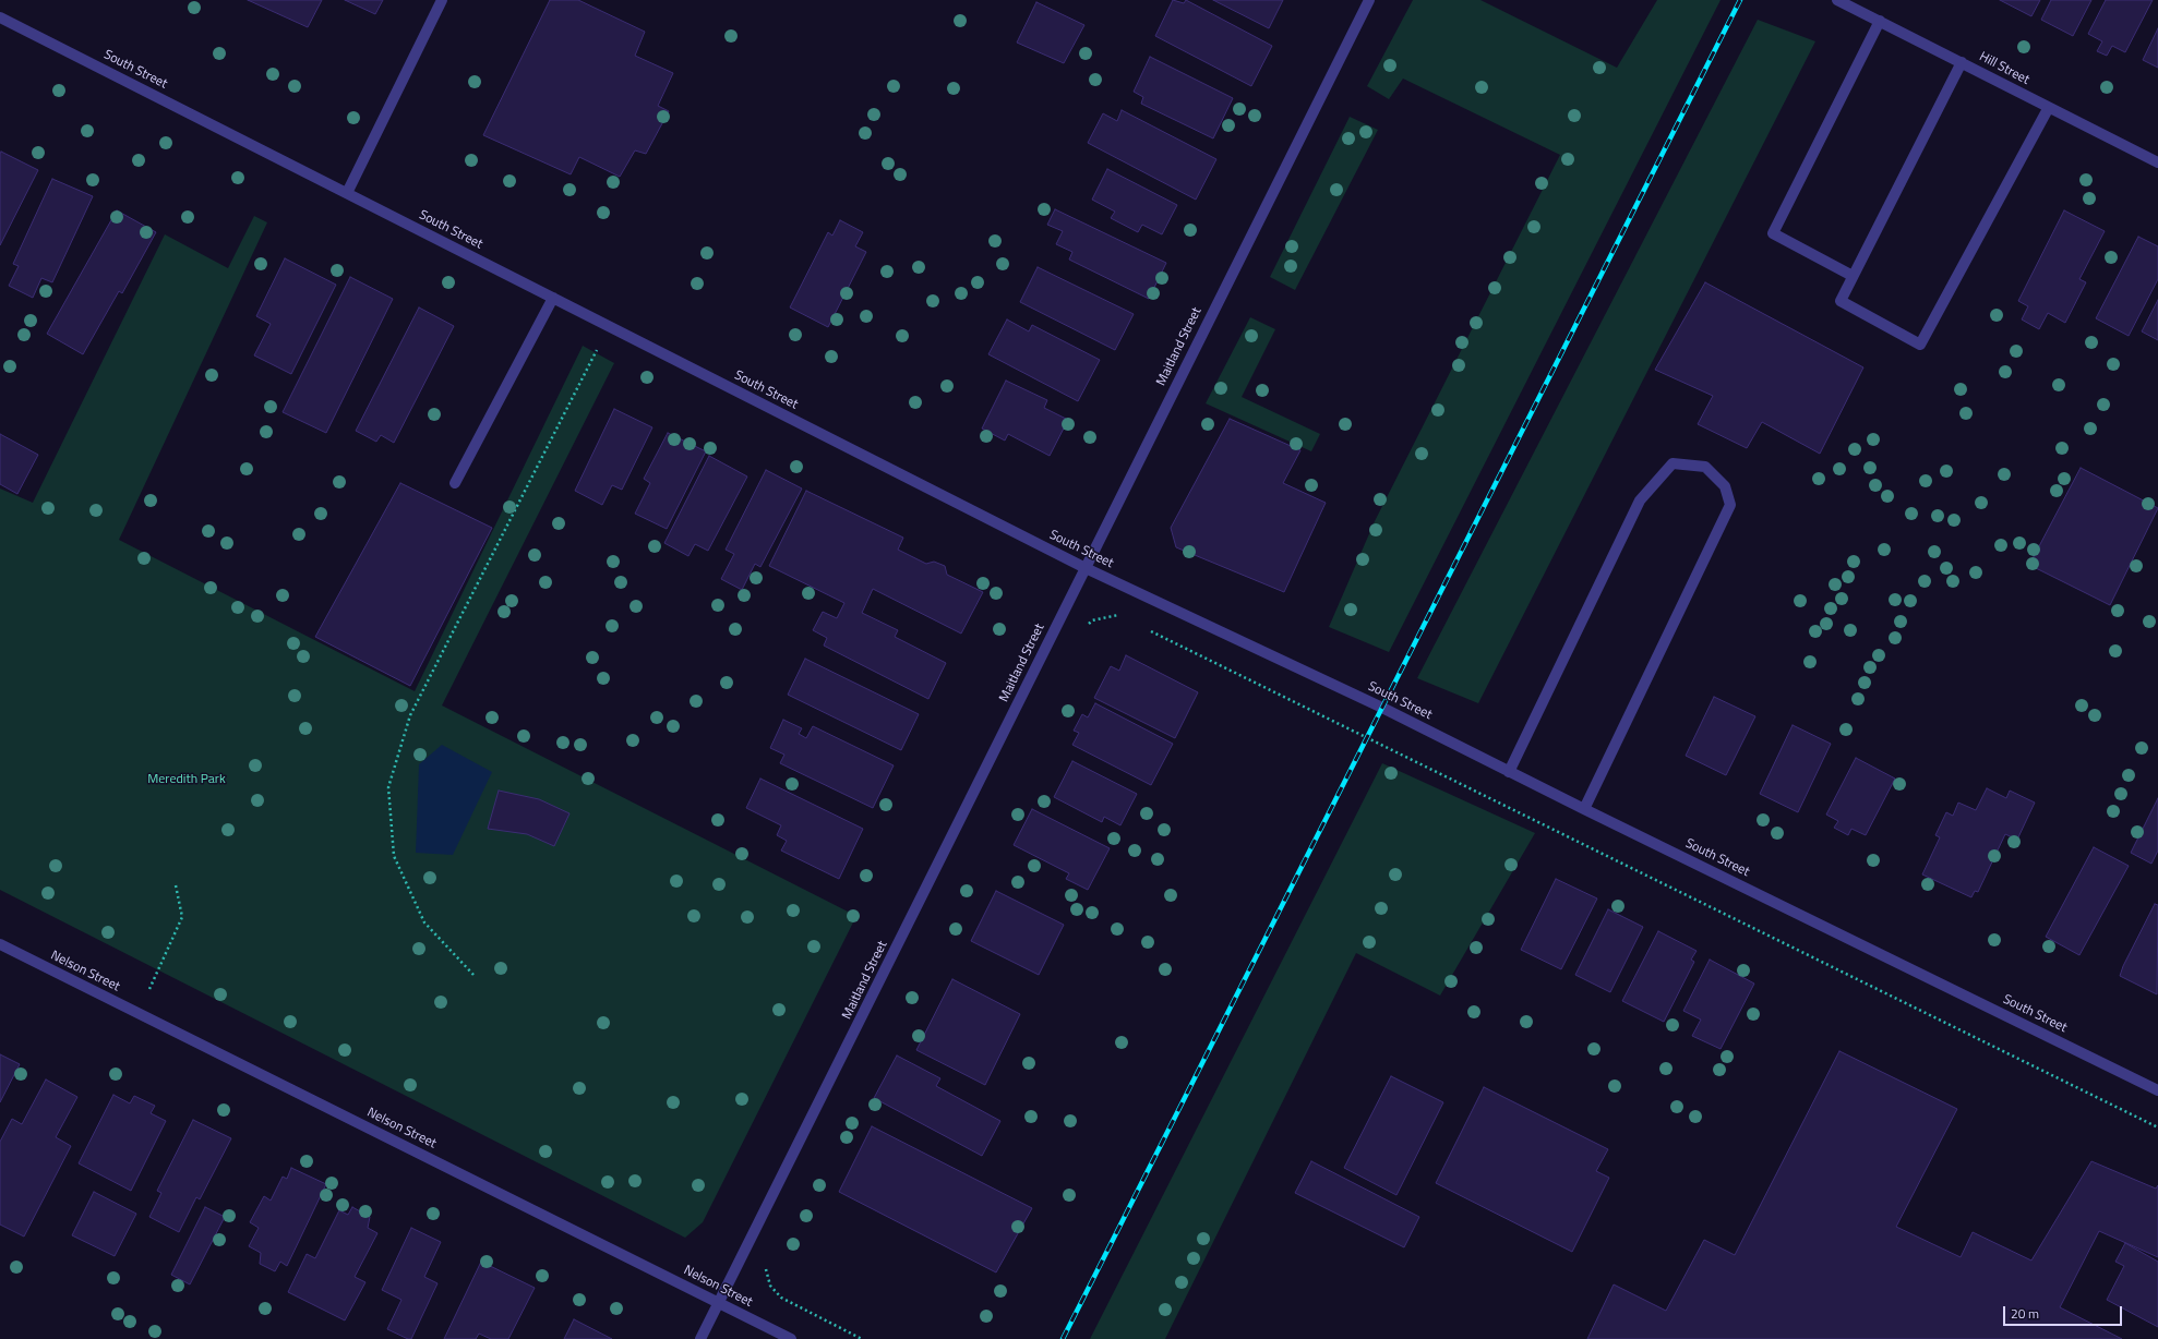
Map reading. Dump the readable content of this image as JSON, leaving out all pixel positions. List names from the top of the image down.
{
  "streets": {
    "street": [
      "Hill Street",
      "South Street",
      "Maitland Street",
      "Nelson Street"
    ]
  },
  "crossings": [
    ["South Street", "Maitland Street"],
    ["Maitland Street", "Nelson Street"]
  ],
  "parks": ["Meredith Park"],
  "scale_bar": "20 m"
}
